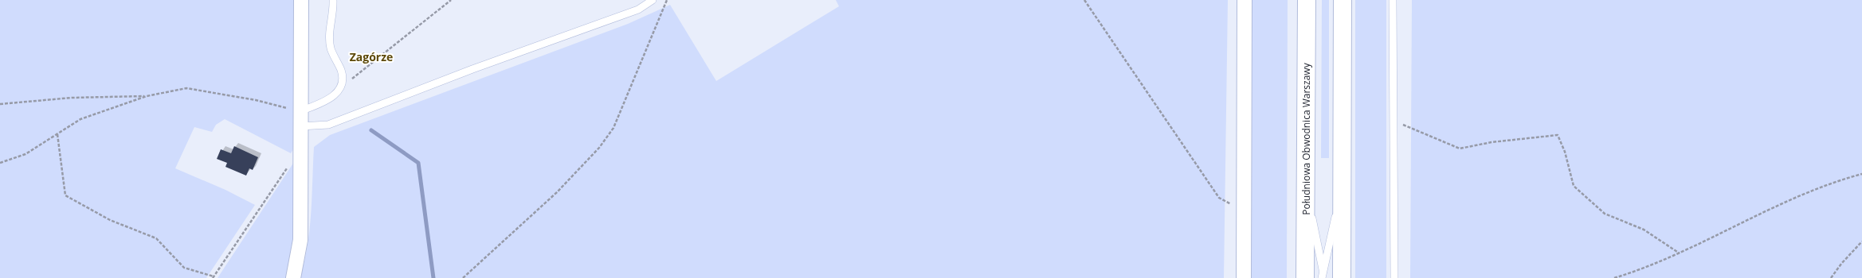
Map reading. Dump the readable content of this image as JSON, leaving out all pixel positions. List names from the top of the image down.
{
  "streets": {
    "highway": ["Południowa Obwodnica Warszawy"]
  },
  "districts": ["Zagórze"]
}
